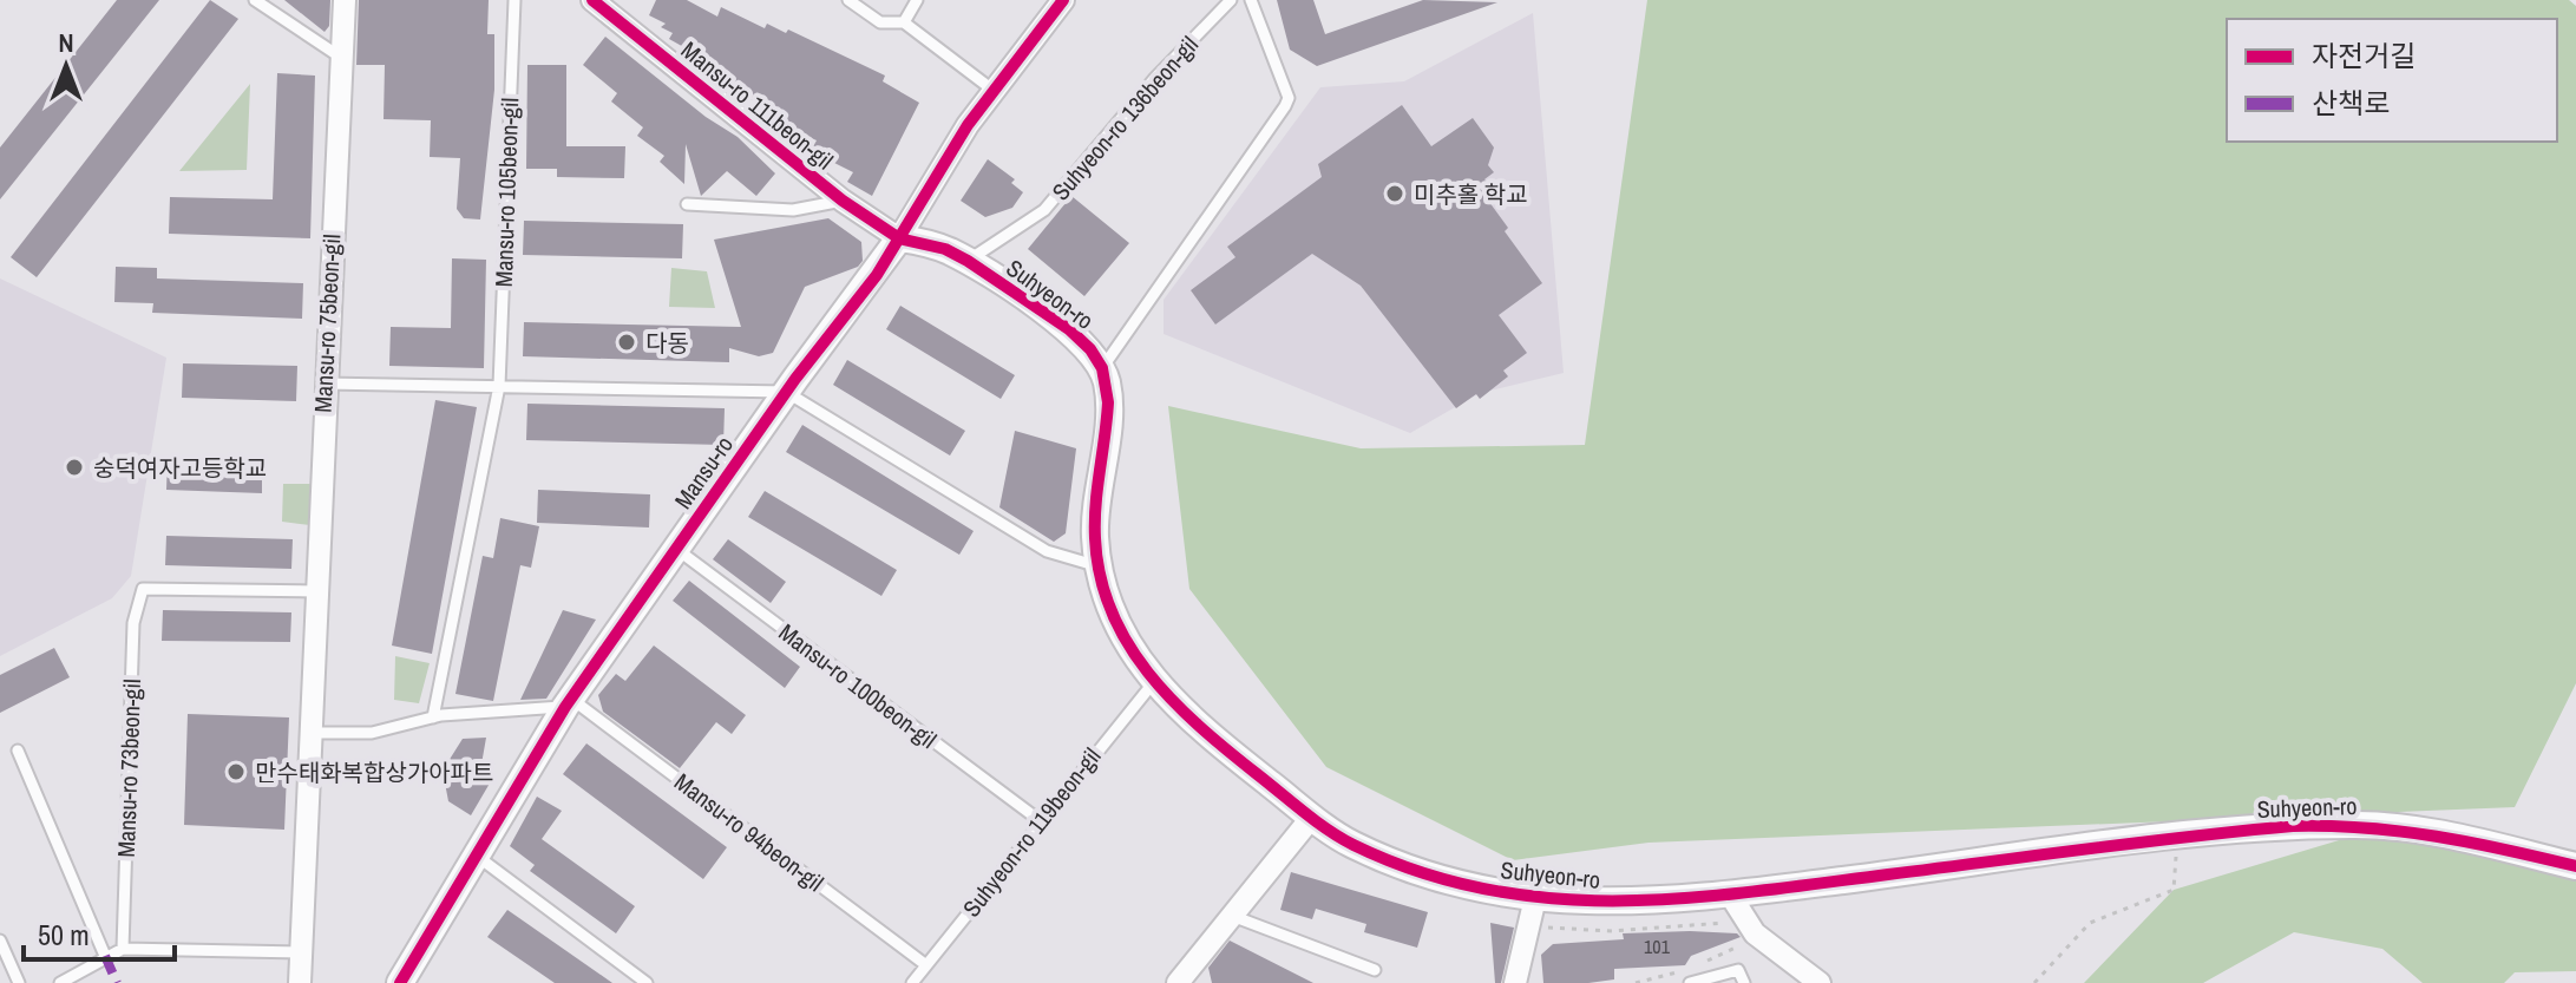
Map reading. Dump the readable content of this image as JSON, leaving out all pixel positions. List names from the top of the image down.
{
  "streets": {
    "street": [
      "Mansu-ro 111beon-gil",
      "Suhyeon-ro",
      "Mansu-ro 75beon-gil",
      "Mansu-ro"
    ],
    "lane": [
      "Suhyeon-ro 136beon-gil",
      "Mansu-ro 105beon-gil",
      "Mansu-ro 100beon-gil",
      "Mansu-ro 73beon-gil",
      "Mansu-ro 94beon-gil",
      "Suhyeon-ro 119beon-gil"
    ]
  },
  "crossings": [
    ["Mansu-ro 111beon-gil", "Suhyeon-ro"],
    ["Mansu-ro 111beon-gil", "Mansu-ro"],
    ["Suhyeon-ro 136beon-gil", "Suhyeon-ro"],
    ["Suhyeon-ro", "Mansu-ro"],
    ["Suhyeon-ro", "Suhyeon-ro 119beon-gil"],
    ["Mansu-ro 75beon-gil", "Mansu-ro 73beon-gil"],
    ["Mansu-ro", "Mansu-ro 100beon-gil"],
    ["Mansu-ro", "Mansu-ro 94beon-gil"],
    ["Mansu-ro 100beon-gil", "Suhyeon-ro 119beon-gil"],
    ["Mansu-ro 94beon-gil", "Suhyeon-ro 119beon-gil"]
  ],
  "places": [
    "미추홀 학교",
    "다동",
    "숭덕여자고등학교",
    "만수태화복합상가아파트"
  ],
  "house_numbers": ["101"],
  "legend": ["자전거길", "산책로"],
  "scale_bar": "50 m",
  "north": "top"
}
